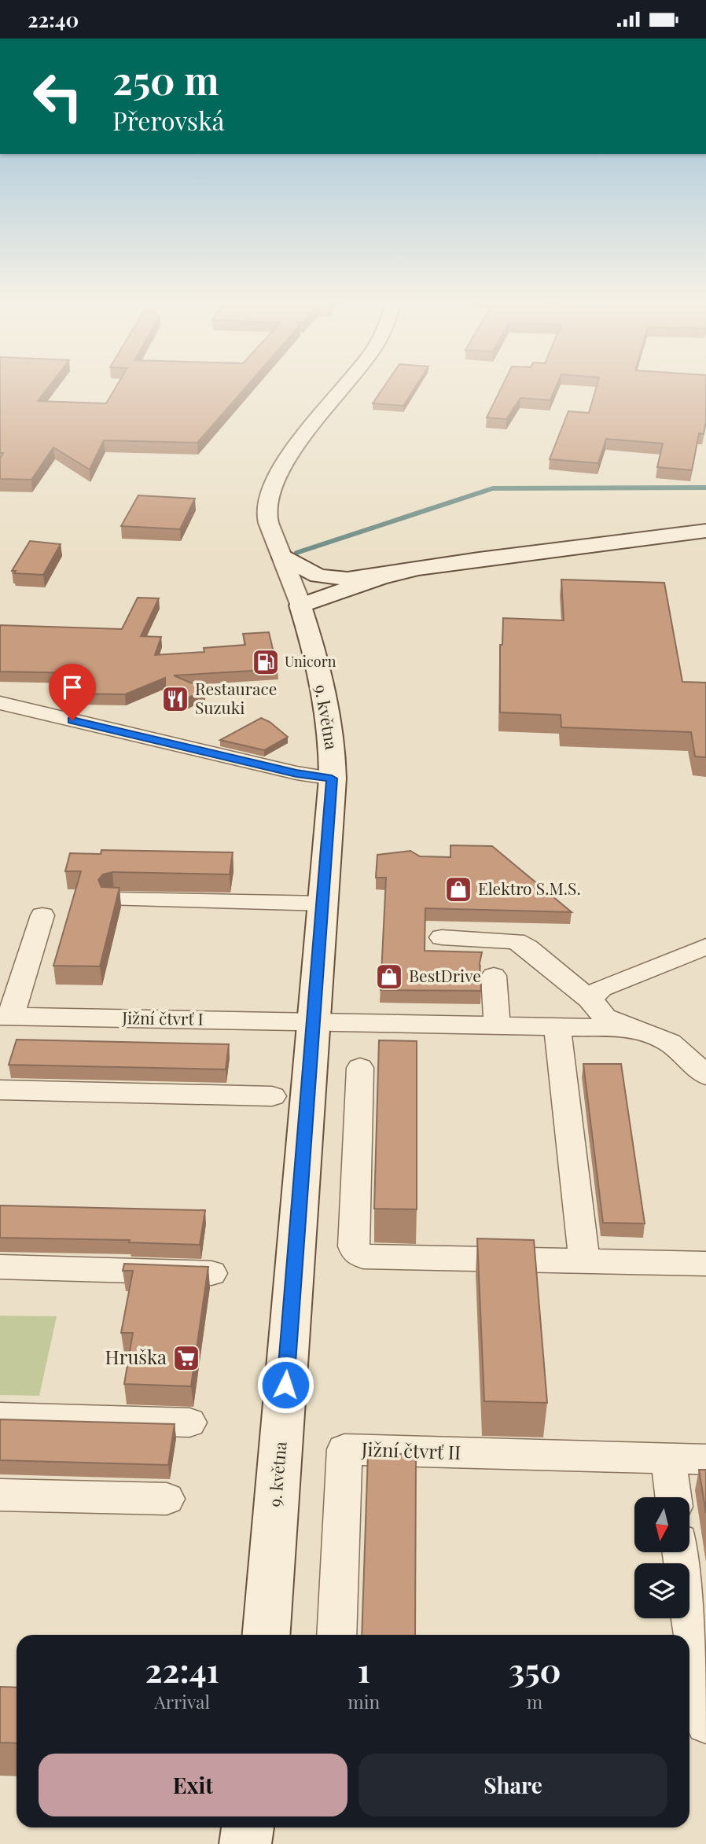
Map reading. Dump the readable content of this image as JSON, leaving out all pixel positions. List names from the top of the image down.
{
  "streets": {
    "main road": ["9. května"],
    "street": ["Jižní čtvrť I", "Jižní čtvrť II"]
  },
  "crossings": [
    ["9. května", "Jižní čtvrť I"]
  ],
  "places": {
    "fuel station": ["Unicorn"],
    "restaurant": ["Restaurace Suzuki"],
    "shop": ["Elektro S.M.S.", "BestDrive"],
    "supermarket": ["Hruška"]
  },
  "north": "bottom",
  "page": {
    "status": "22:40",
    "turn": ["250 m", "Přerovská"],
    "eta": [
      "22:41",
      "Arrival",
      "1",
      "min",
      "350",
      "m"
    ],
    "buttons": ["Exit", "Share"]
  }
}
